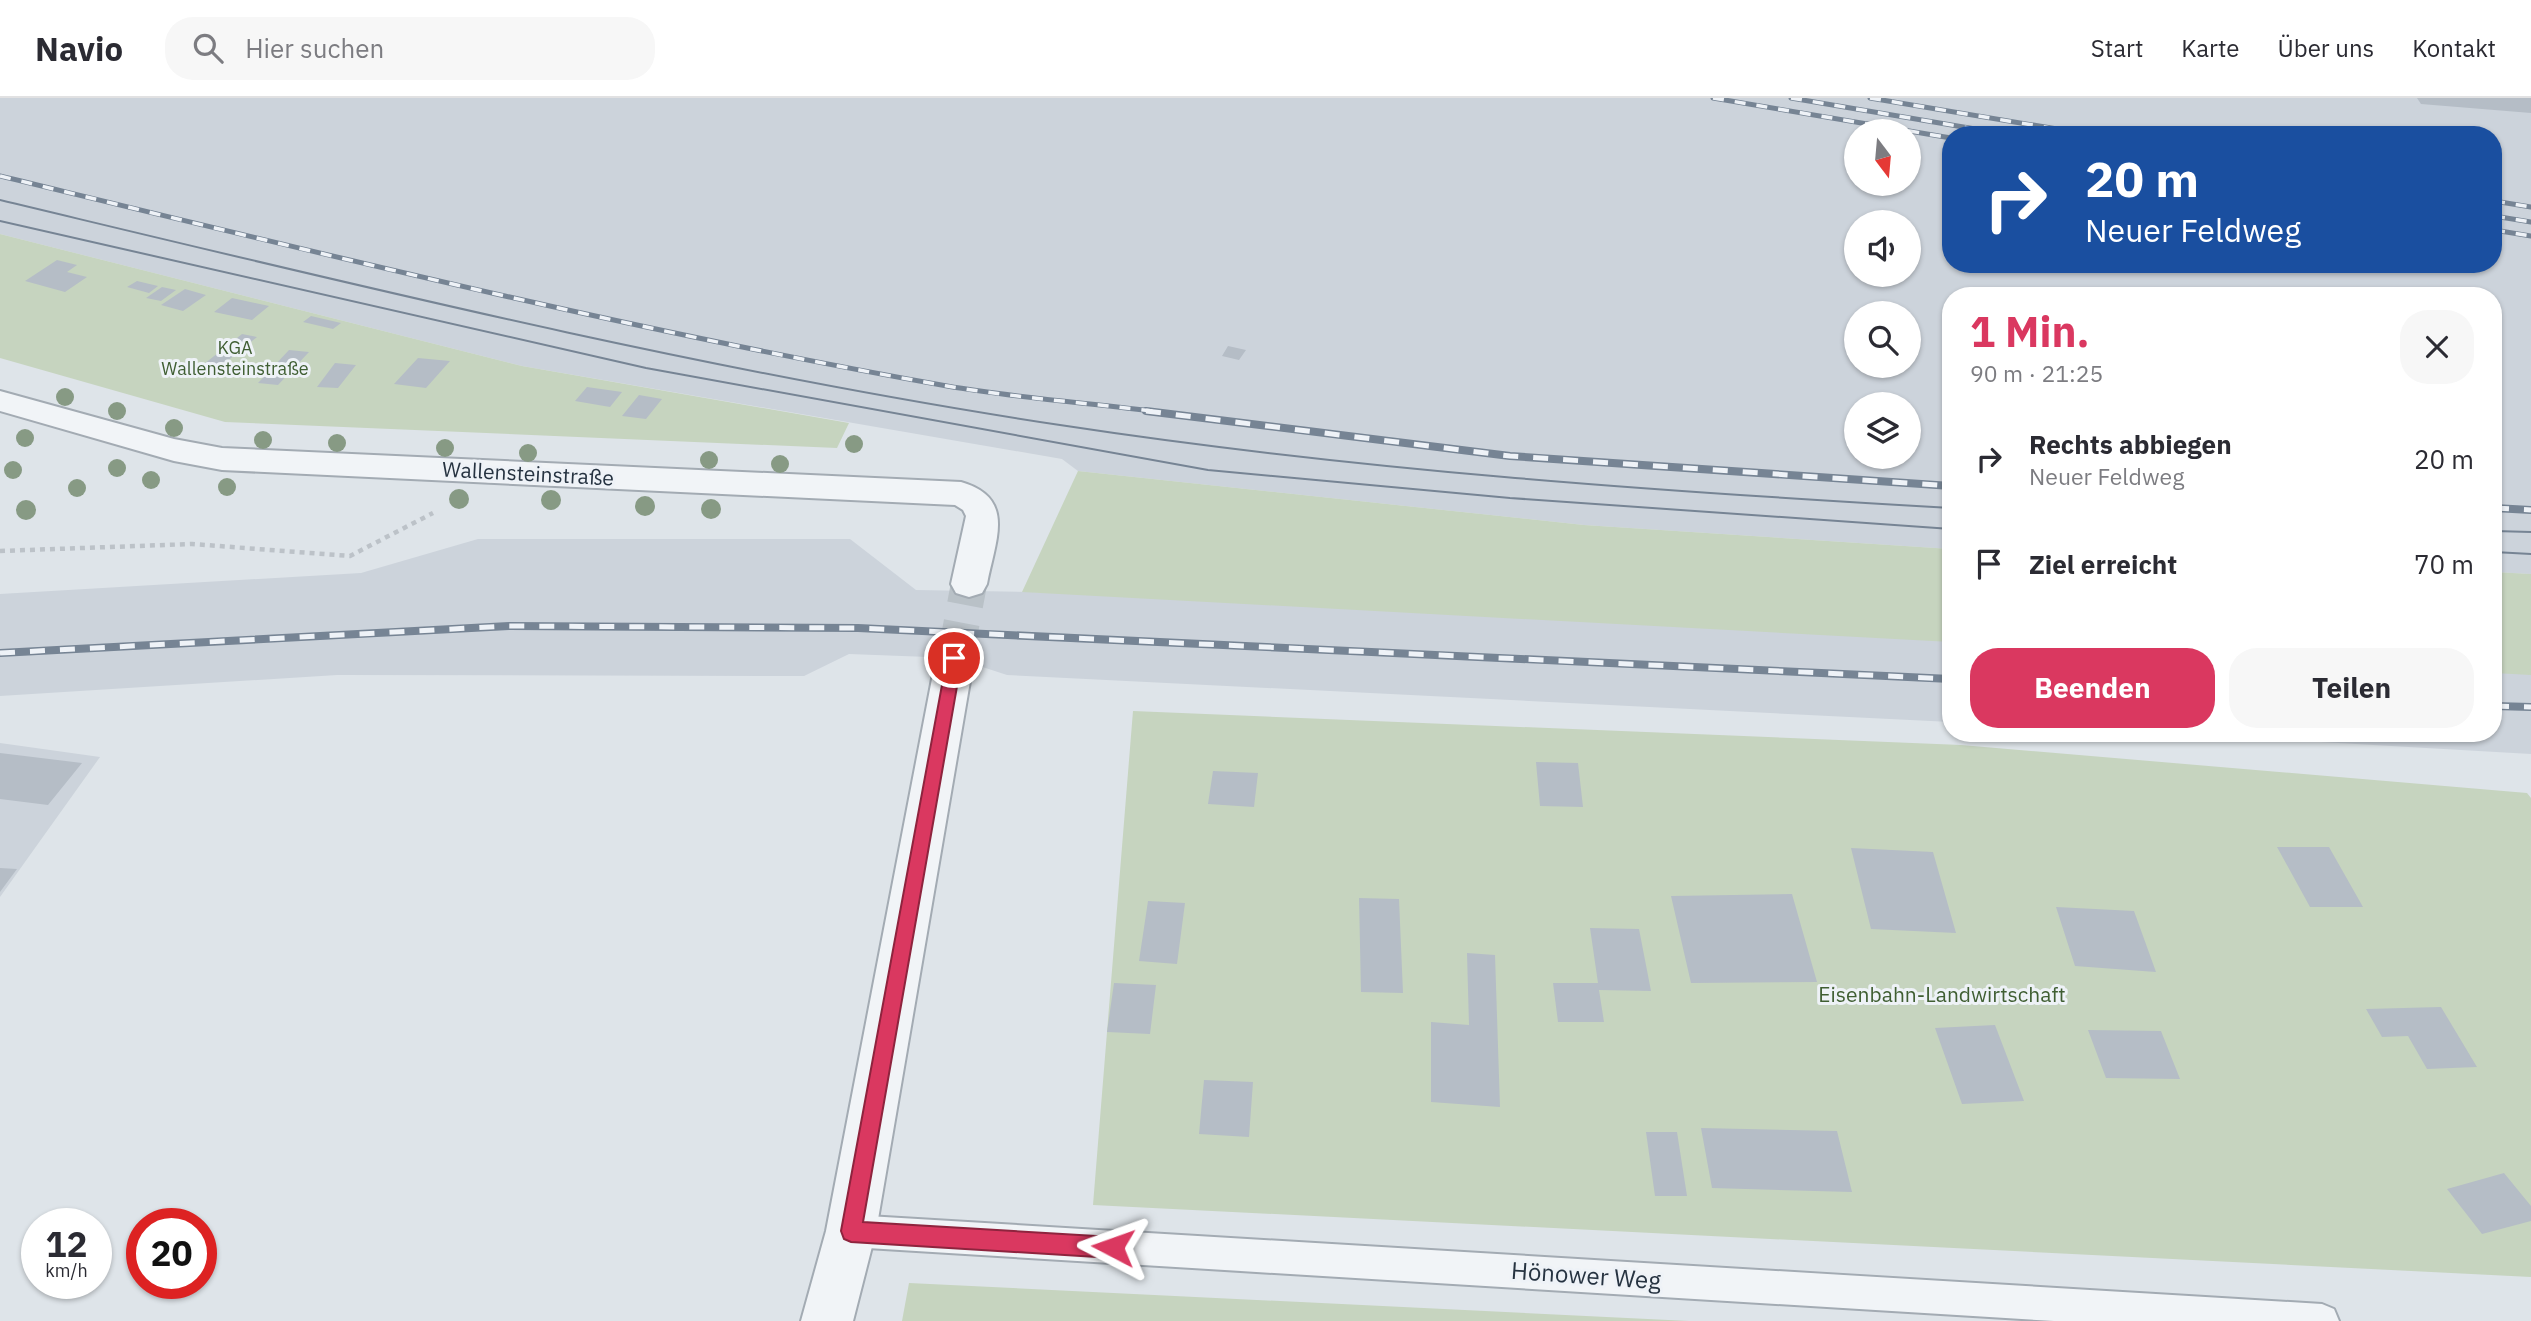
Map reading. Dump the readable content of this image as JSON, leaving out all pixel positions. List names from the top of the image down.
{
  "streets": {
    "street": ["Wallensteinstraße"],
    "lane": ["Hönower Weg"]
  },
  "parks": ["KGA Wallensteinstraße", "Eisenbahn-Landwirtschaft"],
  "north": "bottom",
  "page": {
    "header": "Navio",
    "search": "Hier suchen",
    "nav": [
      "Start",
      "Karte",
      "Über uns",
      "Kontakt"
    ],
    "turn": ["20 m", "Neuer Feldweg"],
    "heading": ["1 Min.", "90 m · 21:25"],
    "list": [
      {
        "name": "Rechts abbiegen",
        "note": "Neuer Feldweg",
        "value": "20 m"
      },
      {
        "name": "Ziel erreicht",
        "value": "70 m"
      }
    ],
    "buttons": ["Beenden", "Teilen"],
    "speed": "12 km/h",
    "limit": "20"
  }
}
